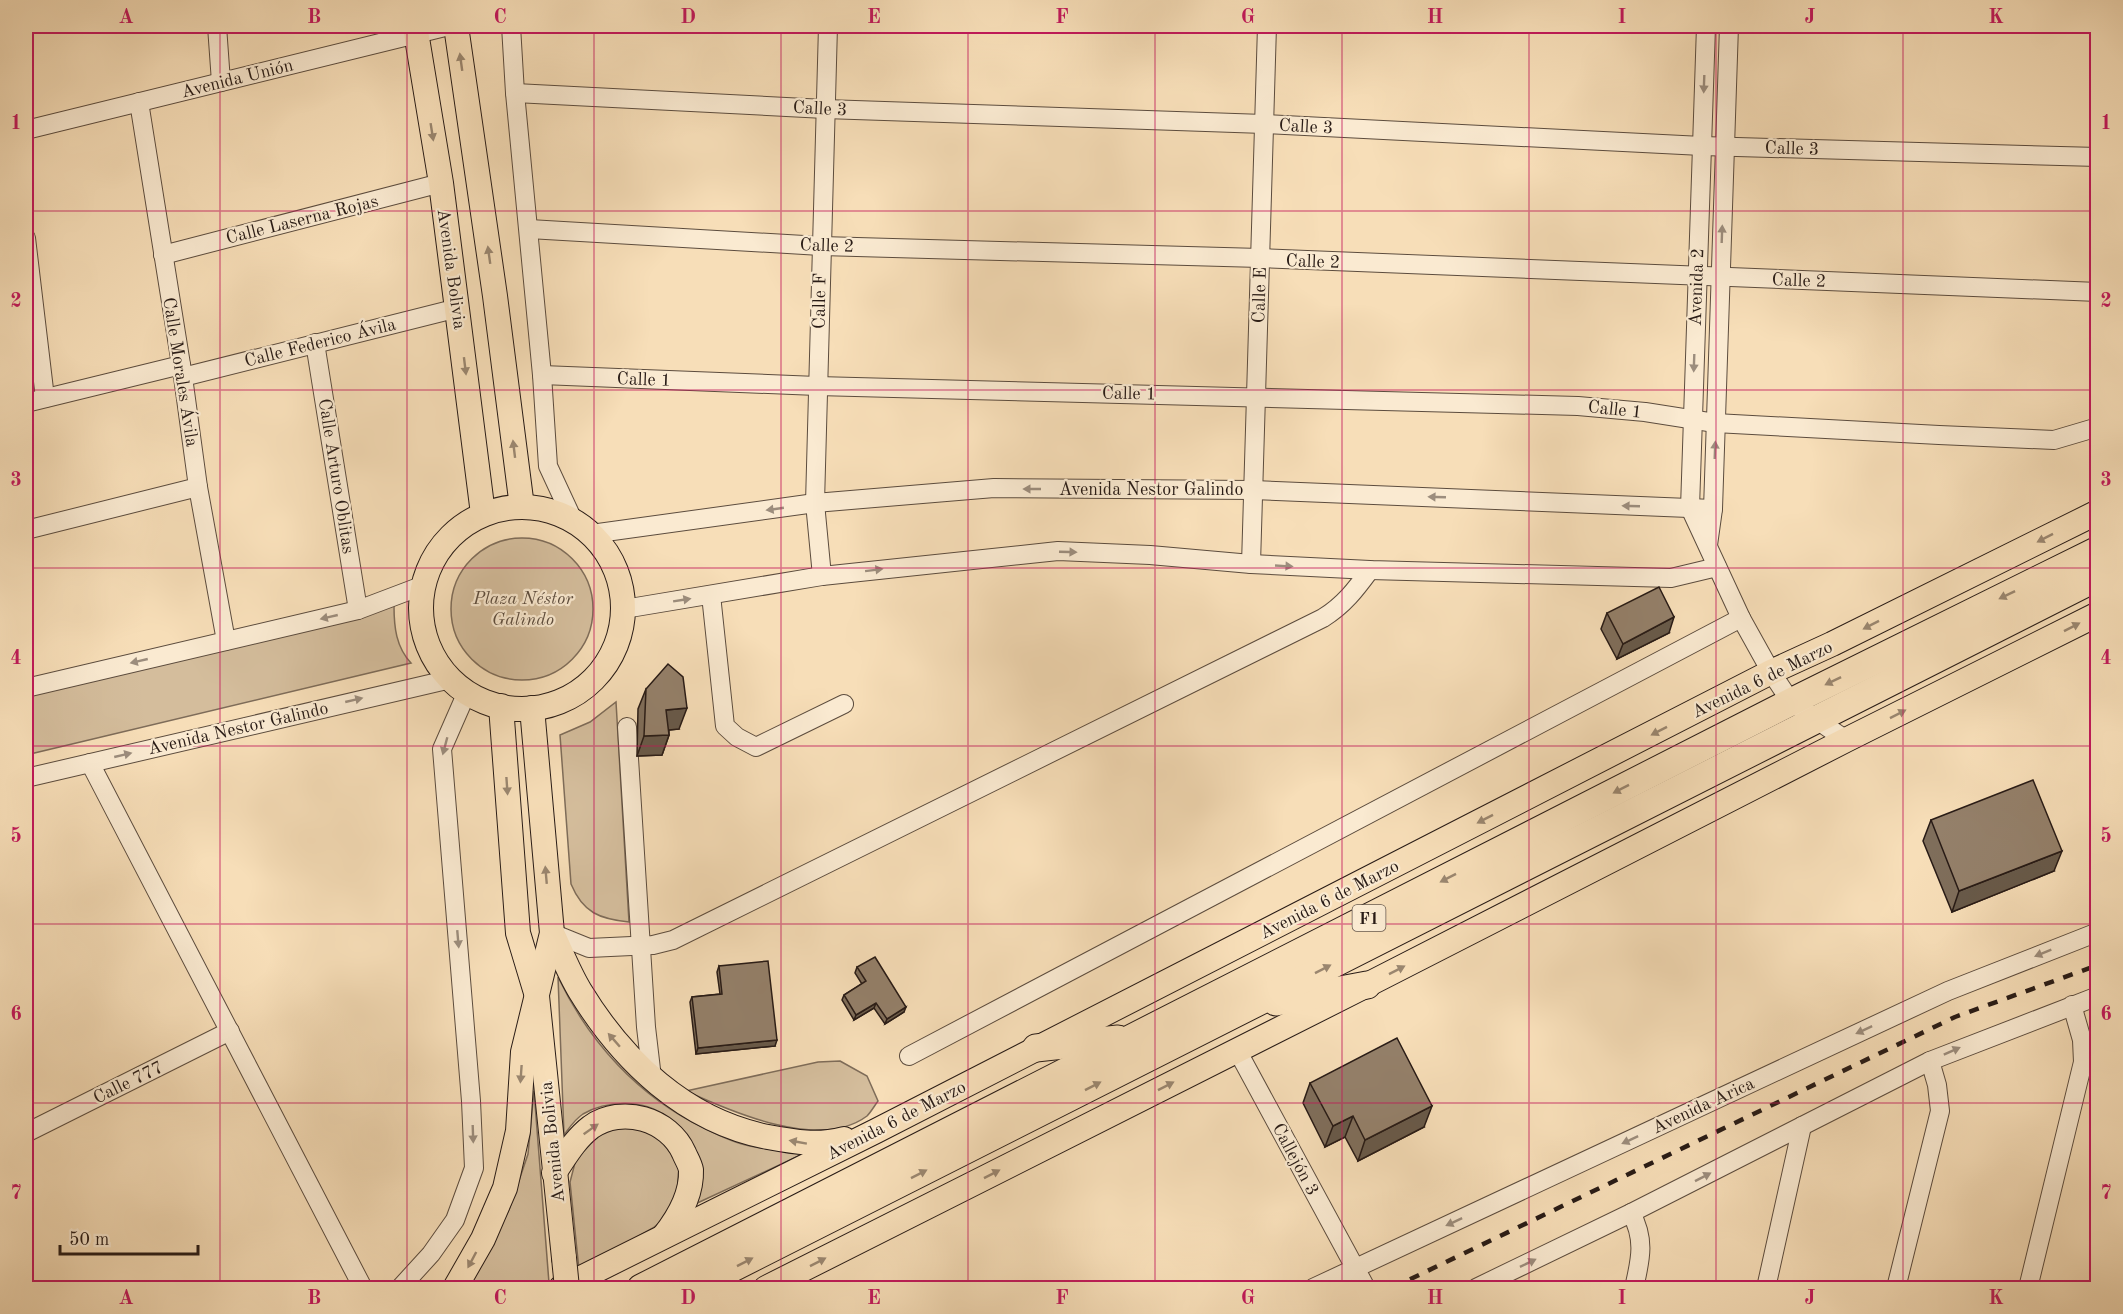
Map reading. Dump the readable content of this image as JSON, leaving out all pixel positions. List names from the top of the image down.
{
  "streets": {
    "highway": ["Avenida 6 de Marzo", "F1"],
    "main road": ["Avenida Bolivia"],
    "street": [
      "Avenida Unión",
      "Calle 3",
      "Calle Laserna Rojas",
      "Calle 2",
      "Avenida 2",
      "Calle E",
      "Calle F",
      "Calle Federico Ávila",
      "Calle Morales Ávila",
      "Calle 1",
      "Calle Arturo Oblitas",
      "Avenida Nestor Galindo",
      "Calle 777",
      "Avenida Arica",
      "Callejón 3"
    ]
  },
  "crossings": [
    ["Avenida Unión", "Avenida Bolivia"],
    ["Avenida Unión", "Calle Morales Ávila"],
    ["Calle 3", "Avenida 2"],
    ["Calle 3", "Calle E"],
    ["Calle 3", "Calle F"],
    ["Calle Laserna Rojas", "Avenida Bolivia"],
    ["Calle Laserna Rojas", "Calle Morales Ávila"],
    ["Calle 2", "Avenida 2"],
    ["Calle 2", "Calle E"],
    ["Calle 2", "Calle F"],
    ["Avenida Bolivia", "Calle Federico Ávila"],
    ["Avenida Bolivia", "Avenida Nestor Galindo"],
    ["Avenida 2", "Calle 1"],
    ["Avenida 2", "Avenida Nestor Galindo"],
    ["Avenida 2", "Avenida 6 de Marzo"],
    ["Avenida 2", "F1"],
    ["Calle E", "Calle 1"],
    ["Calle E", "Avenida Nestor Galindo"],
    ["Calle F", "Calle 1"],
    ["Calle F", "Avenida Nestor Galindo"],
    ["Calle Federico Ávila", "Calle Morales Ávila"],
    ["Calle Federico Ávila", "Calle Arturo Oblitas"],
    ["Avenida Arica", "Callejón 3"]
  ],
  "parks": ["Plaza Néstor Galindo"],
  "scale_bar": "50 m",
  "grid": {
    "columns": [
      "A",
      "B",
      "C",
      "D",
      "E",
      "F",
      "G",
      "H",
      "I",
      "J",
      "K"
    ],
    "rows": [
      "1",
      "2",
      "3",
      "4",
      "5",
      "6",
      "7"
    ]
  }
}
